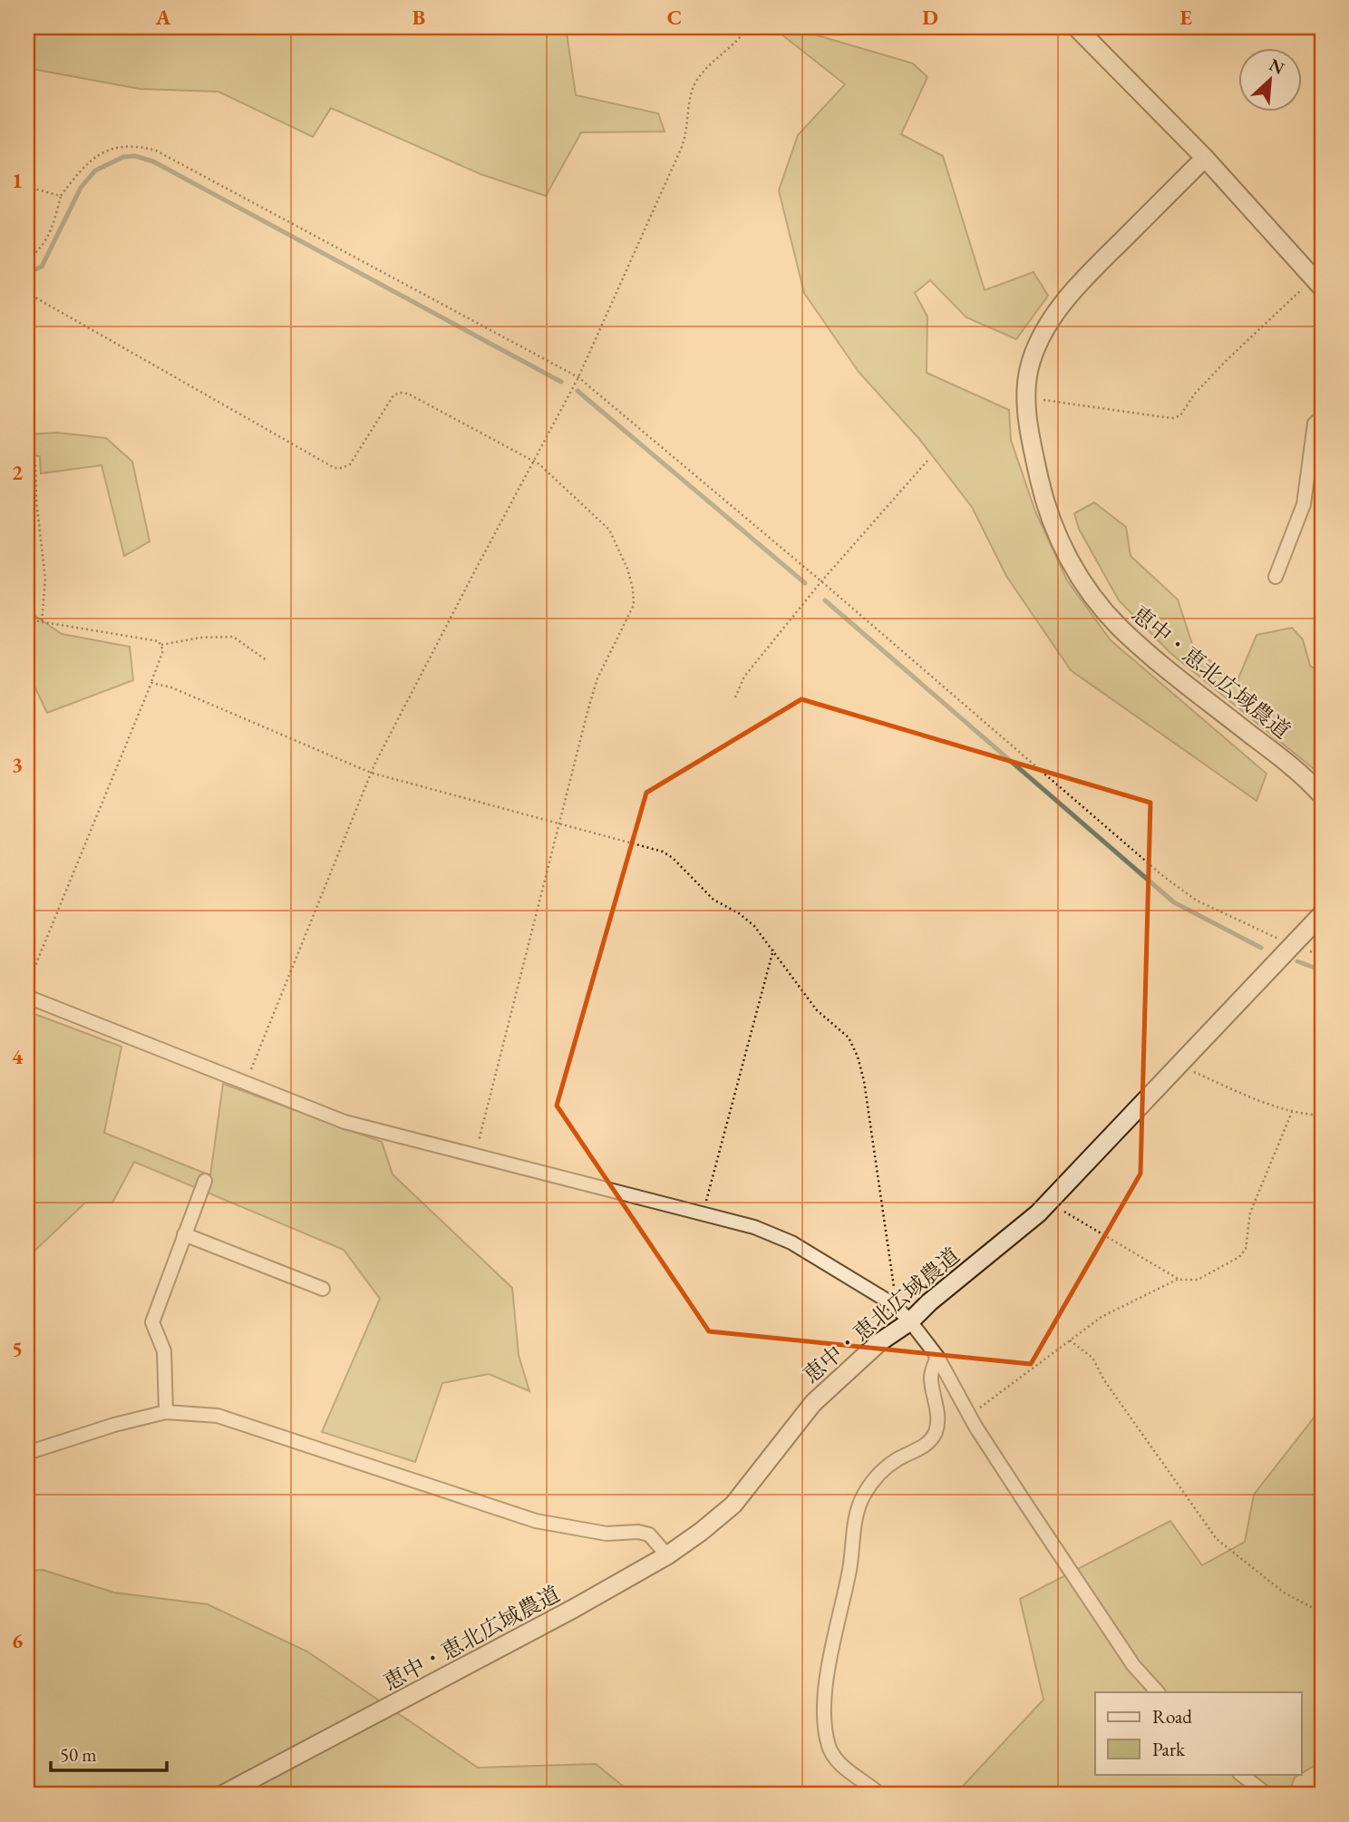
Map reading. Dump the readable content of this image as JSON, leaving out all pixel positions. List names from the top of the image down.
{
  "streets": {
    "street": ["恵中・恵北広域農道"]
  },
  "legend": ["Road", "Park"],
  "scale_bar": "50 m",
  "north": "top right",
  "grid": {
    "columns": [
      "A",
      "B",
      "C",
      "D",
      "E"
    ],
    "rows": [
      "1",
      "2",
      "3",
      "4",
      "5",
      "6"
    ]
  }
}
